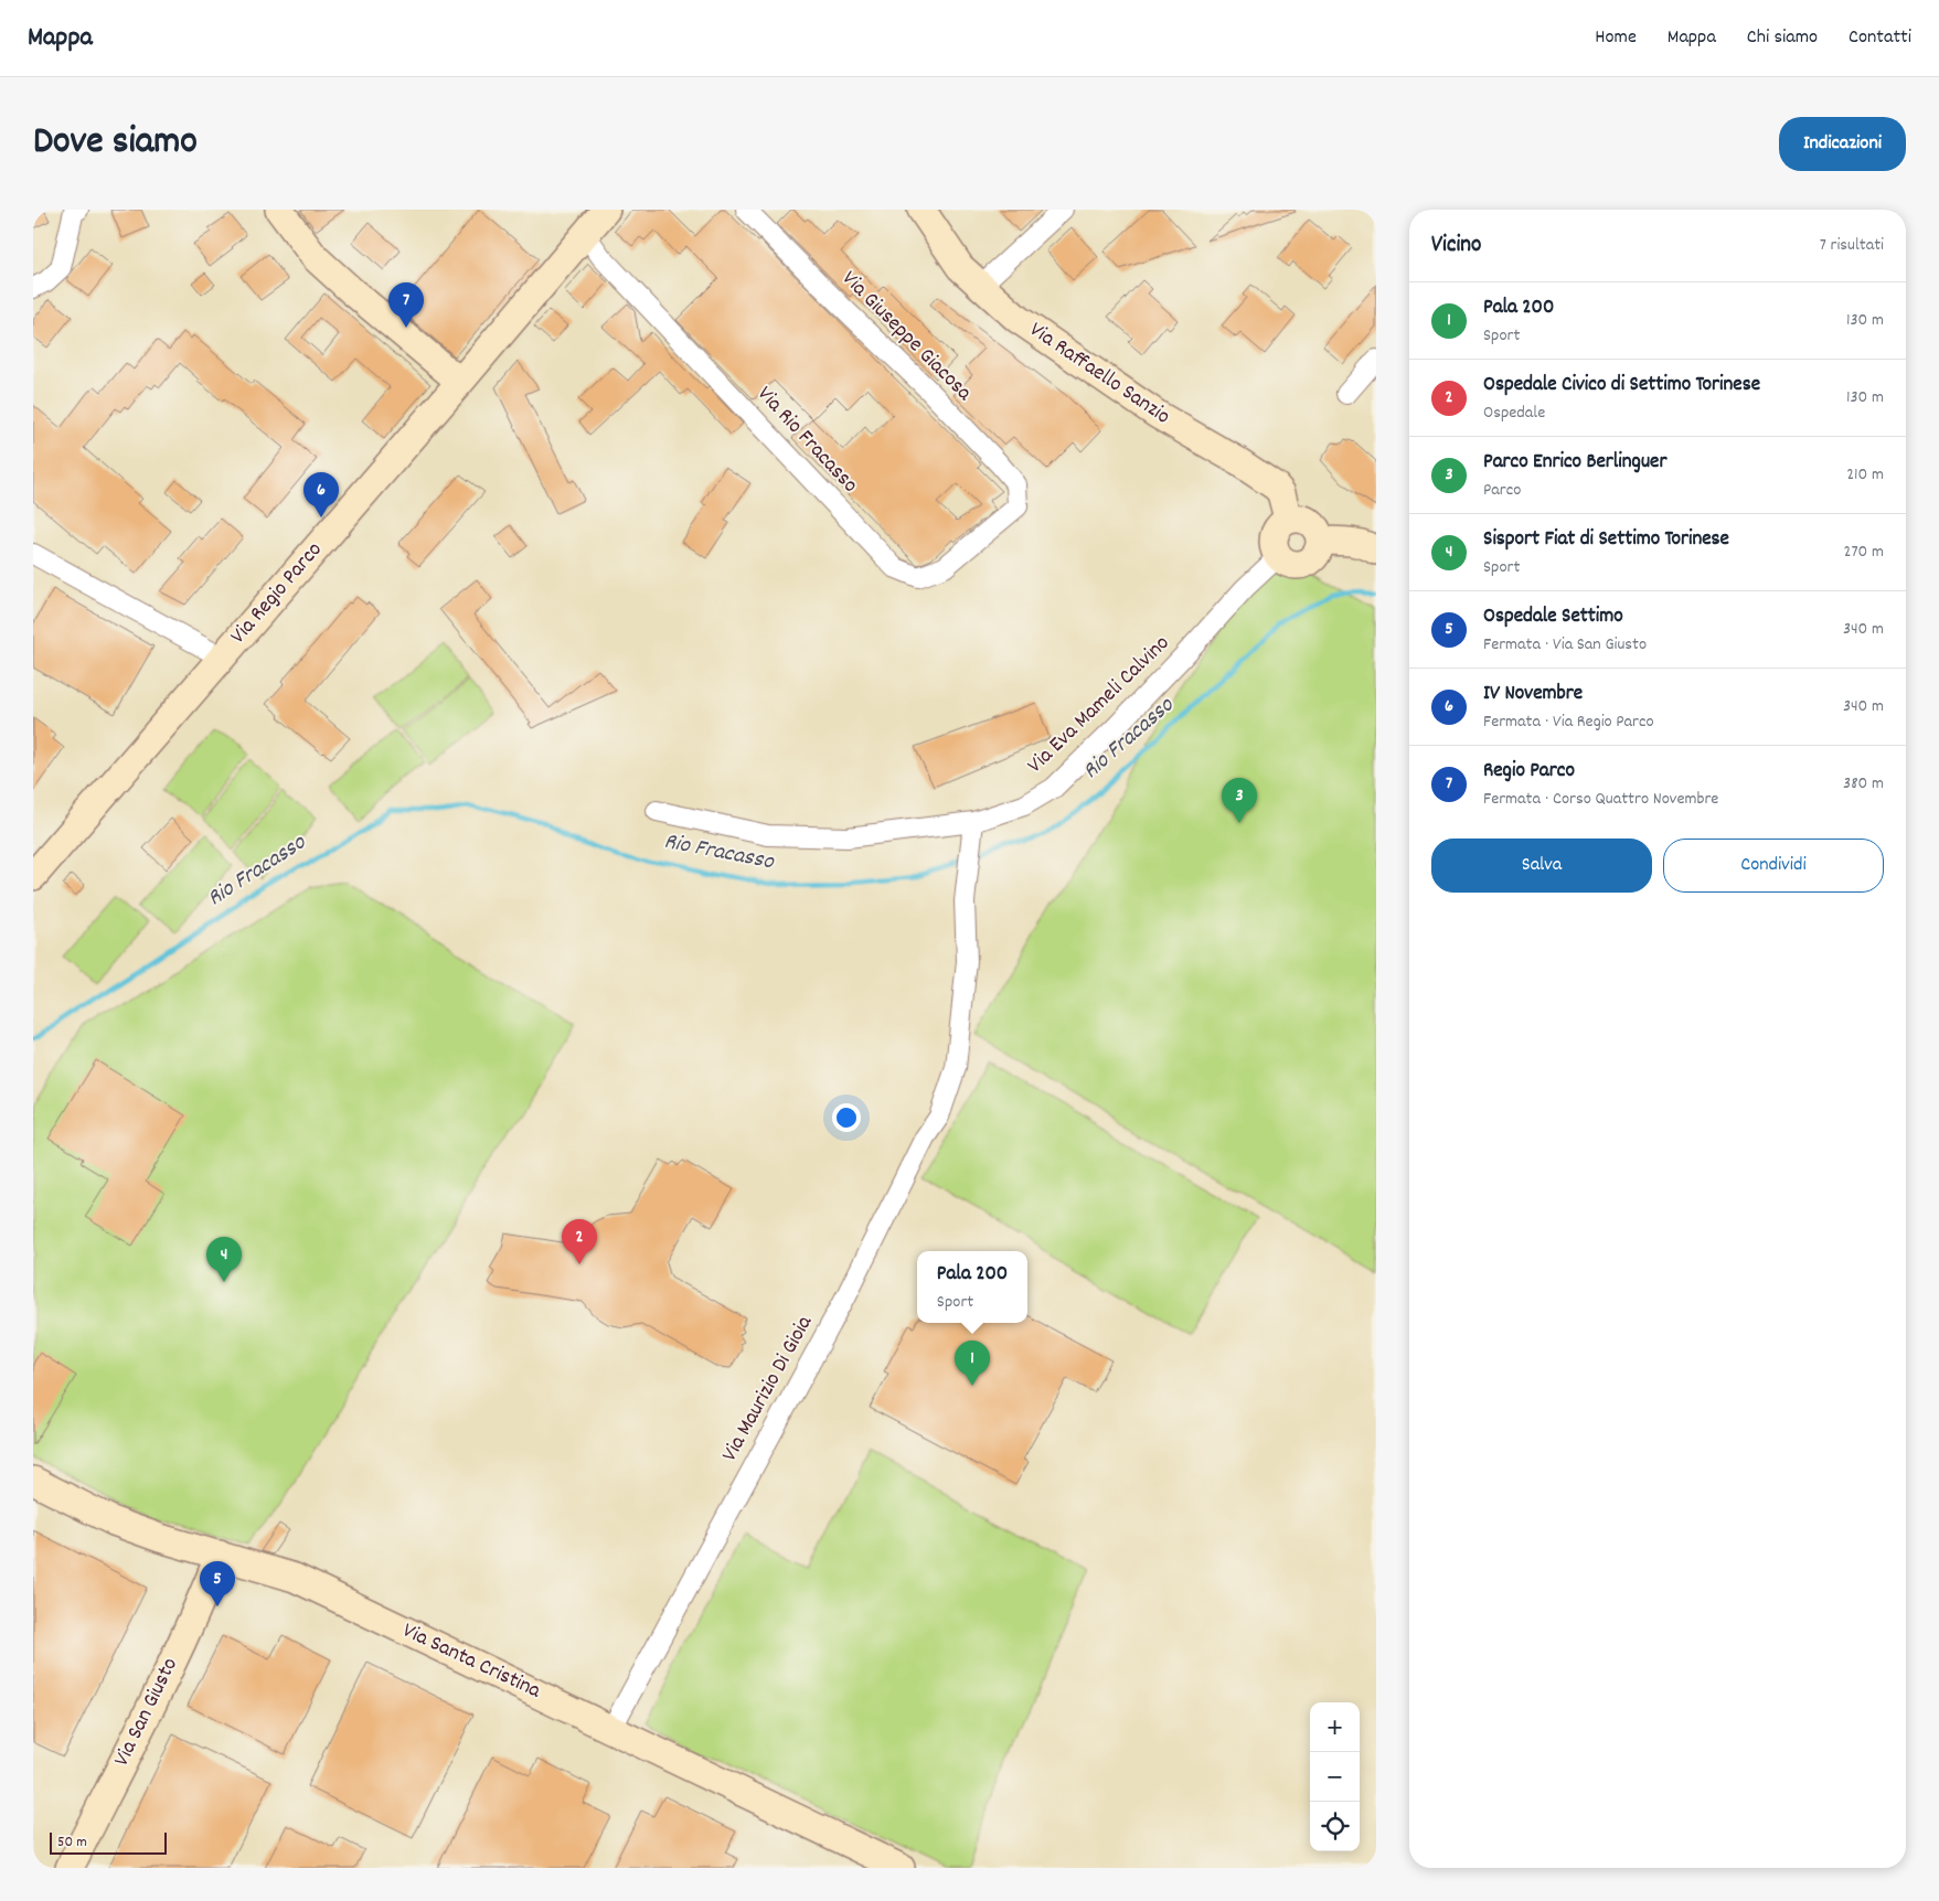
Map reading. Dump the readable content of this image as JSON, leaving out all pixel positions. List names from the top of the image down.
{
  "streets": {
    "street": [
      "Via Giuseppe Giacosa",
      "Via Raffaello Sanzio",
      "Via Rio Fracasso",
      "Via Regio Parco",
      "Via Eva Mameli Calvino",
      "Via Maurizio Di Gioia",
      "Via Santa Cristina",
      "Via San Giusto"
    ]
  },
  "crossings": [
    ["Via Giuseppe Giacosa", "Via Rio Fracasso"],
    ["Via Raffaello Sanzio", "Via Eva Mameli Calvino"],
    ["Via Rio Fracasso", "Via Regio Parco"],
    ["Via Eva Mameli Calvino", "Via Maurizio Di Gioia"],
    ["Via Maurizio Di Gioia", "Via Santa Cristina"],
    ["Via Santa Cristina", "Via San Giusto"]
  ],
  "water": ["Rio Fracasso"],
  "scale_bar": "50 m",
  "page": {
    "header": "Mappa",
    "nav": [
      "Home",
      "Mappa",
      "Chi siamo",
      "Contatti"
    ],
    "title": "Dove siamo",
    "buttons": [
      "Indicazioni",
      ["Salva", "Condividi"]
    ],
    "heading": ["Vicino", "7 risultati"],
    "list": [
      {
        "mark": "1",
        "name": "Pala 200",
        "note": "Sport",
        "value": "130 m"
      },
      {
        "mark": "2",
        "name": "Ospedale Civico di Settimo Torinese",
        "note": "Ospedale",
        "value": "130 m"
      },
      {
        "mark": "3",
        "name": "Parco Enrico Berlinguer",
        "note": "Parco",
        "value": "210 m"
      },
      {
        "mark": "4",
        "name": "Sisport Fiat di Settimo Torinese",
        "note": "Sport",
        "value": "270 m"
      },
      {
        "mark": "5",
        "name": "Ospedale Settimo",
        "note": "Fermata · Via San Giusto",
        "value": "340 m"
      },
      {
        "mark": "6",
        "name": "IV Novembre",
        "note": "Fermata · Via Regio Parco",
        "value": "340 m"
      },
      {
        "mark": "7",
        "name": "Regio Parco",
        "note": "Fermata · Corso Quattro Novembre",
        "value": "380 m"
      }
    ],
    "pins": [
      "7",
      "6",
      "3",
      "2",
      "4",
      "1",
      "5"
    ],
    "popup": ["Pala 200", "Sport"],
    "map_buttons": ["+", "−"],
    "scale": "50 m"
  }
}
